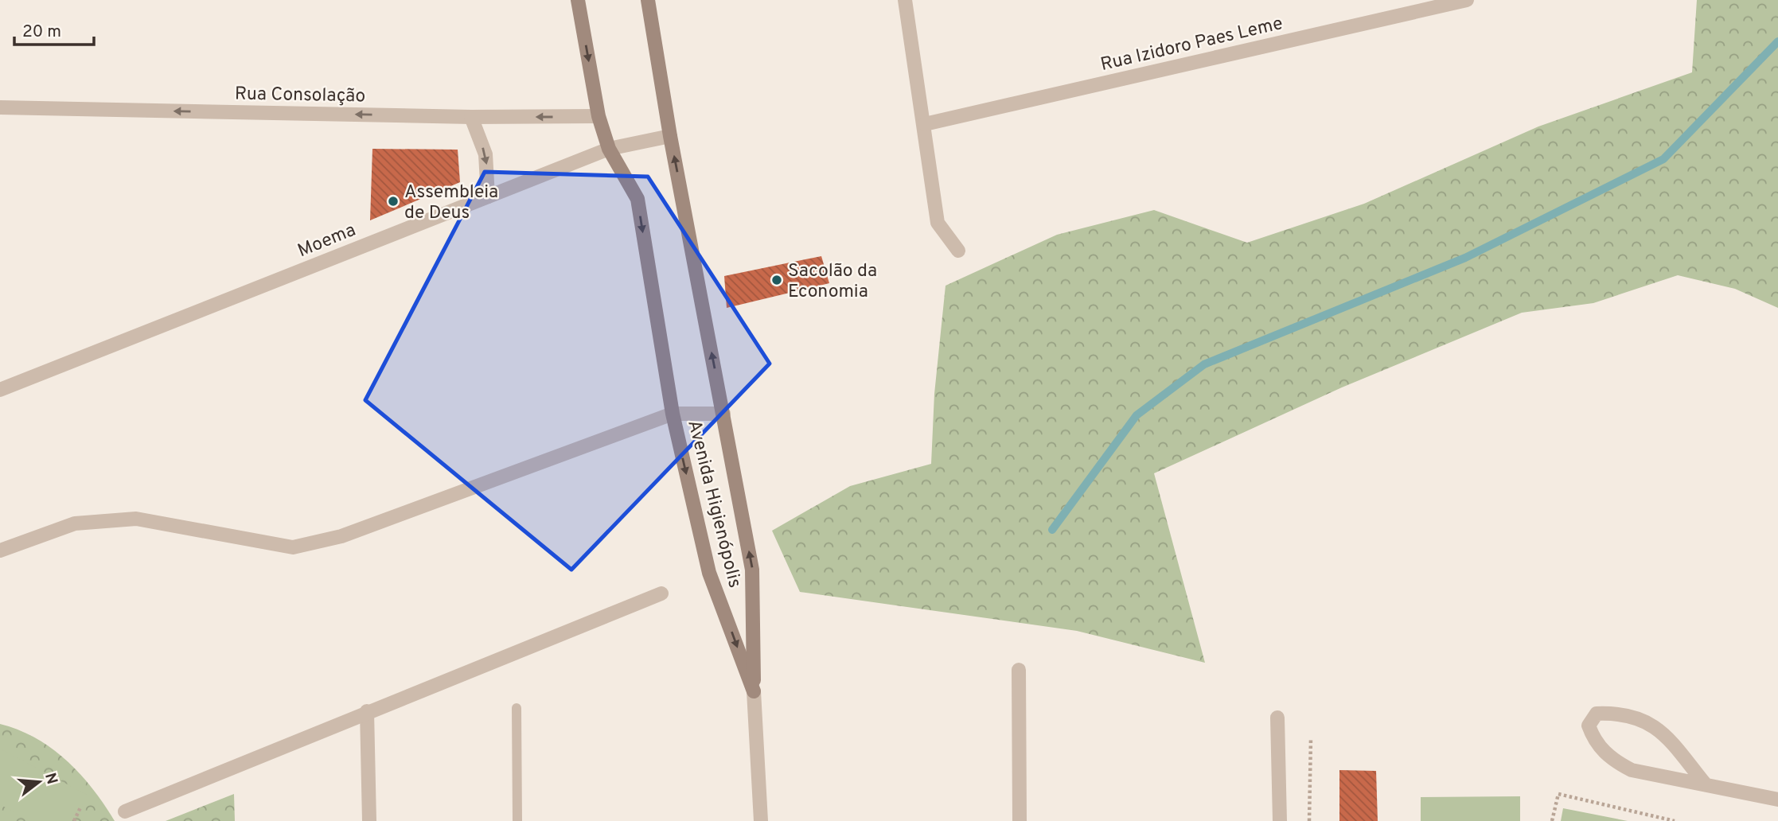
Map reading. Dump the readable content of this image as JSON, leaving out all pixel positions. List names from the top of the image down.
{
  "streets": {
    "main road": ["Avenida Higienópolis"],
    "street": ["Rua Izidoro Paes Leme", "Rua Consolação", "Moema"]
  },
  "crossings": [
    ["Rua Consolação", "Avenida Higienópolis"],
    ["Moema", "Avenida Higienópolis"]
  ],
  "one_way": ["Rua Consolação"],
  "places": ["Assembleia de Deus", "Sacolão da Economia"],
  "scale_bar": "20 m",
  "north": "right"
}
